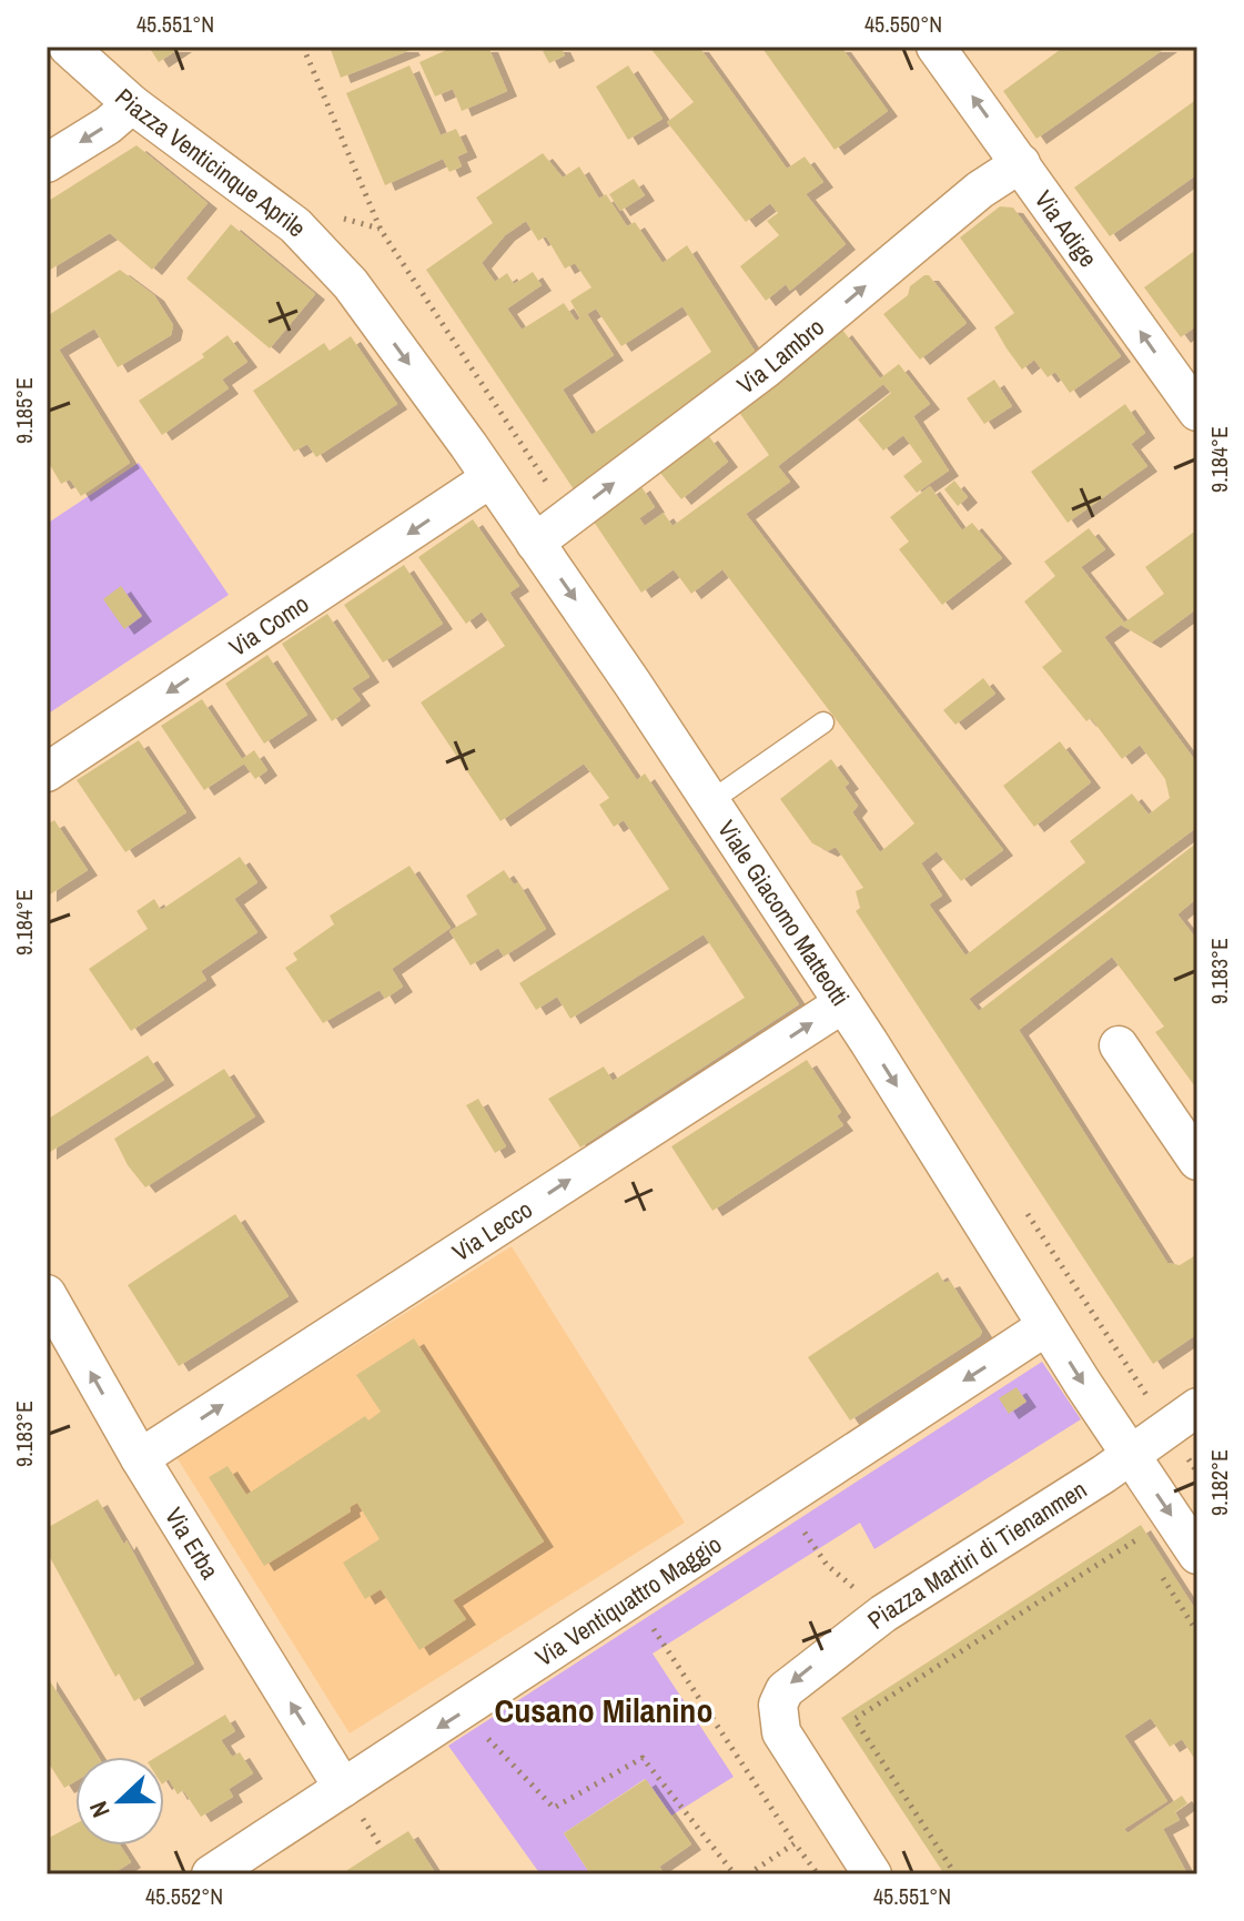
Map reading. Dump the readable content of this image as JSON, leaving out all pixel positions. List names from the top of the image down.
{
  "streets": {
    "street": [
      "Piazza Venticinque Aprile",
      "Via Adige",
      "Via Lambro",
      "Via Como",
      "Viale Giacomo Matteotti",
      "Via Lecco",
      "Via Erba",
      "Piazza Martiri di Tienanmen",
      "Via Ventiquattro Maggio"
    ]
  },
  "crossings": [
    ["Piazza Venticinque Aprile", "Viale Giacomo Matteotti"],
    ["Via Adige", "Via Lambro"],
    ["Via Lambro", "Viale Giacomo Matteotti"],
    ["Via Como", "Viale Giacomo Matteotti"],
    ["Viale Giacomo Matteotti", "Via Lecco"],
    ["Viale Giacomo Matteotti", "Piazza Martiri di Tienanmen"],
    ["Viale Giacomo Matteotti", "Via Ventiquattro Maggio"],
    ["Via Lecco", "Via Erba"],
    ["Via Erba", "Via Ventiquattro Maggio"]
  ],
  "one_way": [
    "Via Adige",
    "Via Lambro",
    "Via Como",
    "Viale Giacomo Matteotti",
    "Via Lecco",
    "Via Erba",
    "Via Ventiquattro Maggio"
  ],
  "districts": ["Cusano Milanino"],
  "north": "left",
  "coordinates": [
    "45.551°N",
    "45.550°N",
    "9.185°E",
    "9.184°E",
    "9.183°E",
    "9.182°E",
    "45.552°N"
  ]
}
